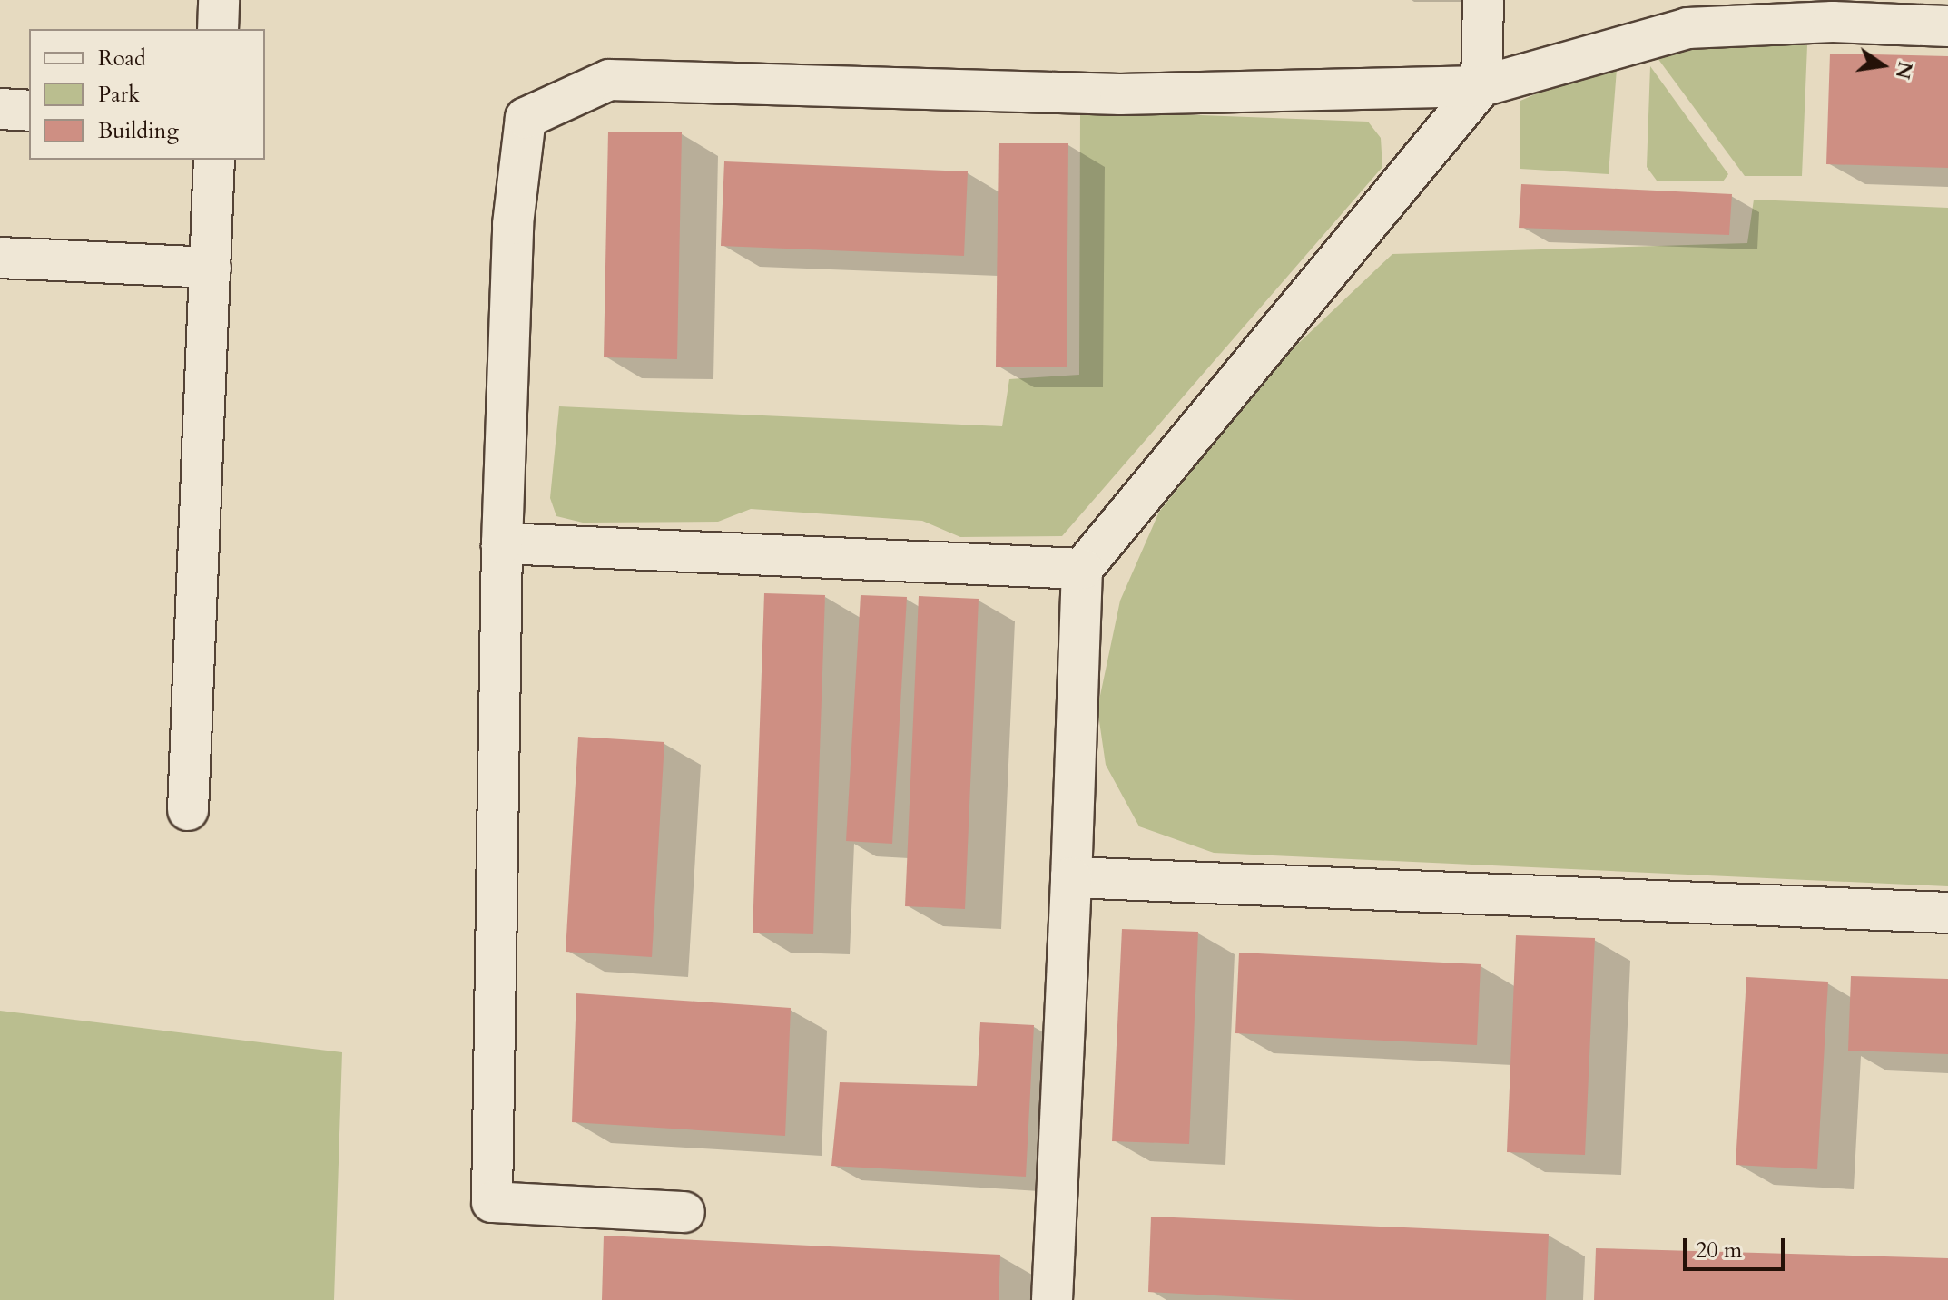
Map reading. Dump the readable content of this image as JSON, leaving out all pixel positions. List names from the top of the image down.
{
  "legend": ["Road", "Park", "Building"],
  "scale_bar": "20 m",
  "north": "right"
}
